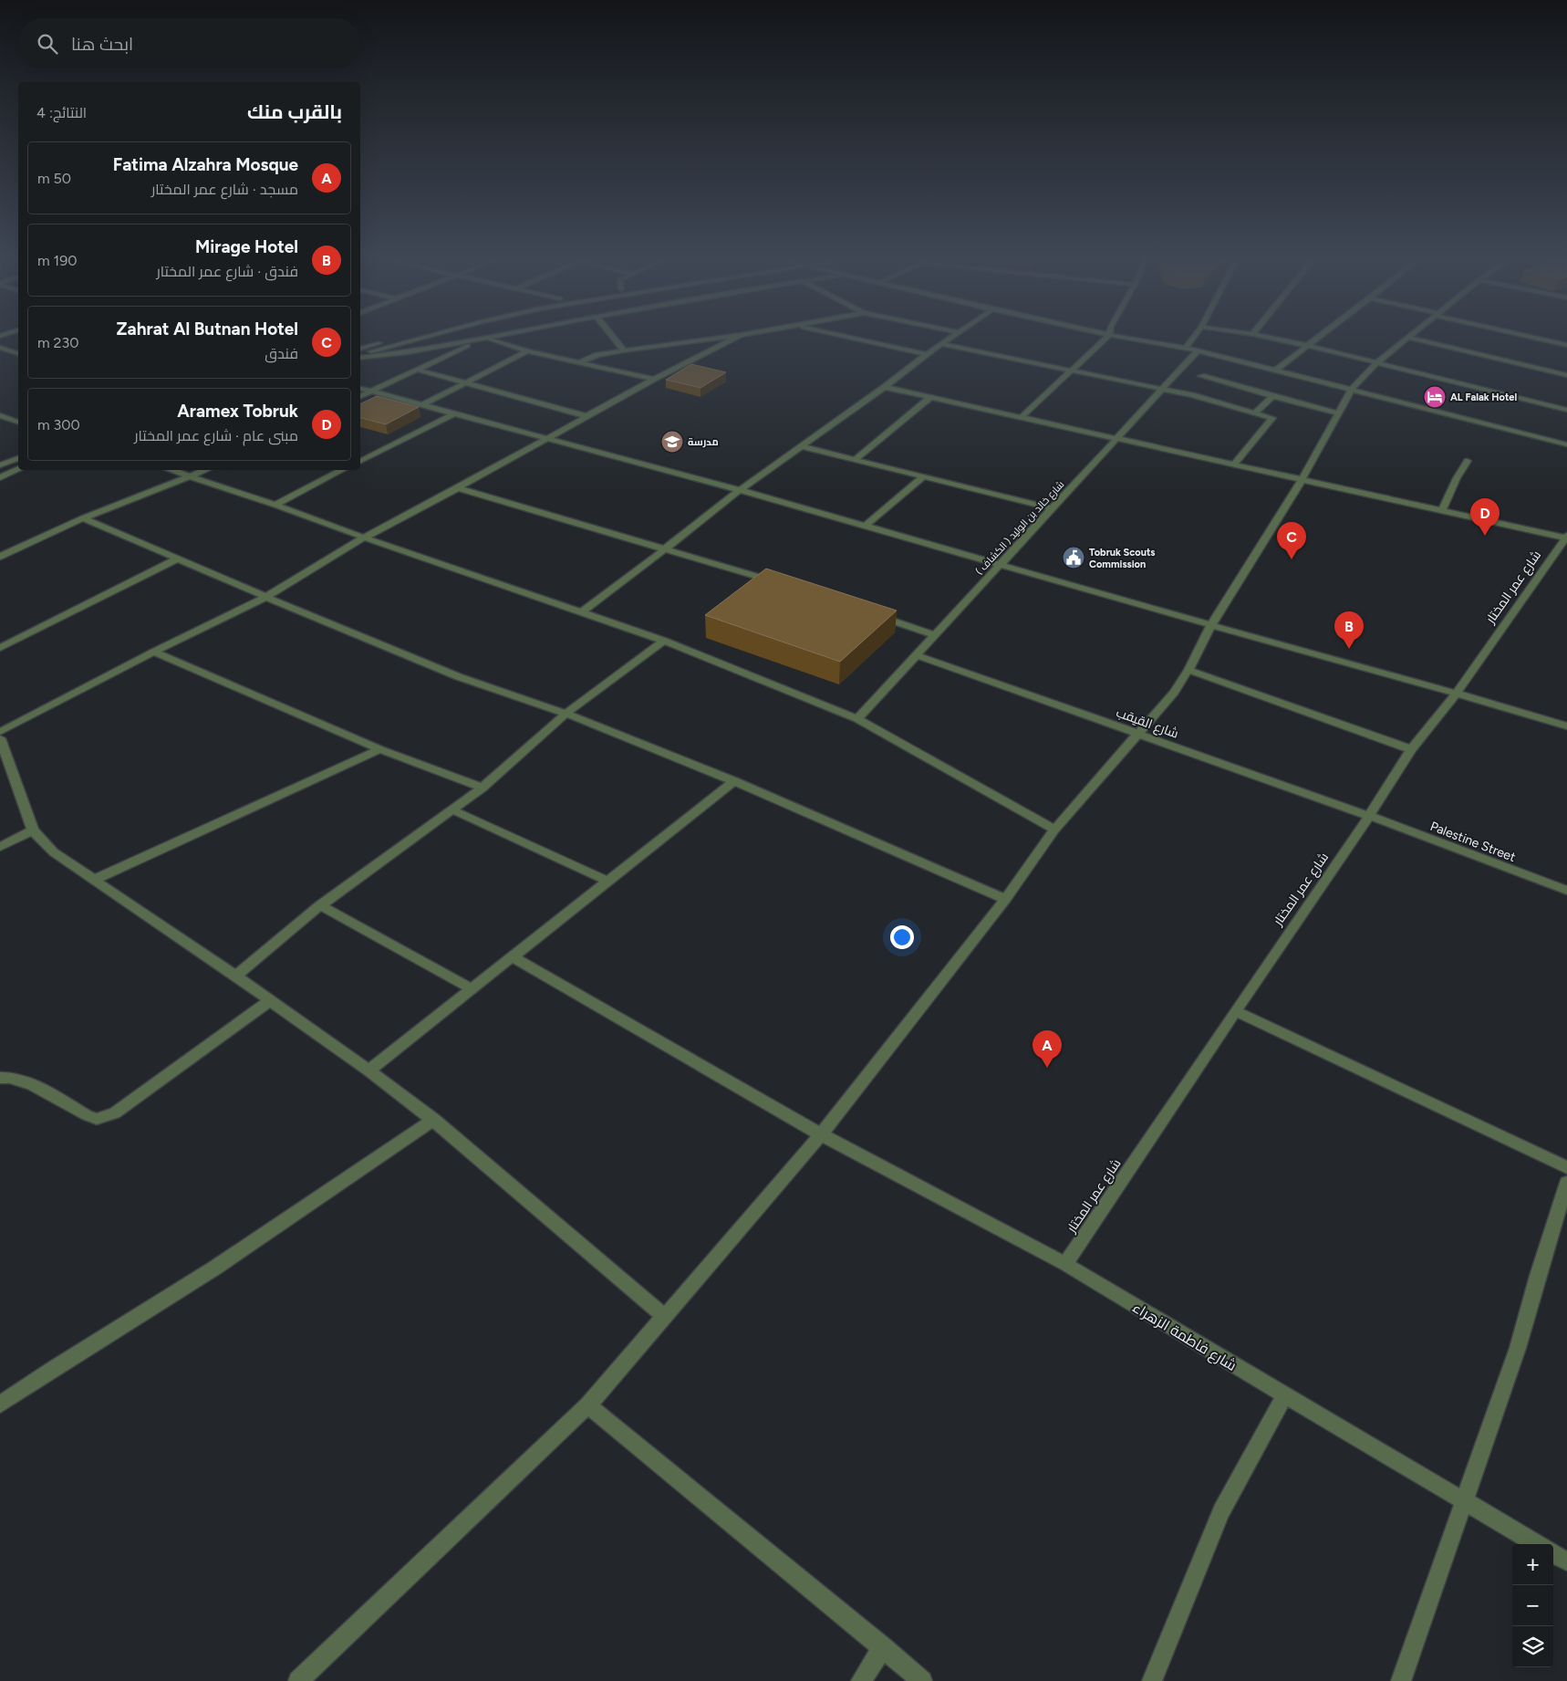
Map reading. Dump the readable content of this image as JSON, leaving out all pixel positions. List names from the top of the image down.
{
  "streets": {
    "street": [
      "شارع خالد بن الوليد ( الكشاف )",
      "شارع عمر المختار",
      "شارع القيقب",
      "Palestine Street",
      "شارع فاطمة الزهراء"
    ]
  },
  "crossings": [
    ["شارع خالد بن الوليد ( الكشاف )", "شارع القيقب"],
    ["شارع عمر المختار", "شارع القيقب"],
    ["شارع عمر المختار", "Palestine Street"],
    ["شارع عمر المختار", "شارع فاطمة الزهراء"],
    ["شارع القيقب", "Palestine Street"]
  ],
  "places": {
    "hotel": ["AL Falak Hotel"],
    "school or university": ["مدرسة"],
    "public building": ["Tobruk Scouts Commission"]
  },
  "page": {
    "search": "ابحث هنا",
    "heading": ["بالقرب منك", "النتائج: 4"],
    "list": [
      {
        "mark": "A",
        "name": "Fatima Alzahra Mosque",
        "note": "مسجد · شارع عمر المختار",
        "value": "50 m"
      },
      {
        "mark": "B",
        "name": "Mirage Hotel",
        "note": "فندق · شارع عمر المختار",
        "value": "190 m"
      },
      {
        "mark": "C",
        "name": "Zahrat Al Butnan Hotel",
        "note": "فندق",
        "value": "230 m"
      },
      {
        "mark": "D",
        "name": "Aramex Tobruk",
        "note": "مبنى عام · شارع عمر المختار",
        "value": "300 m"
      }
    ],
    "pins": [
      "D",
      "C",
      "B",
      "A"
    ],
    "map_buttons": ["+", "−"]
  }
}
